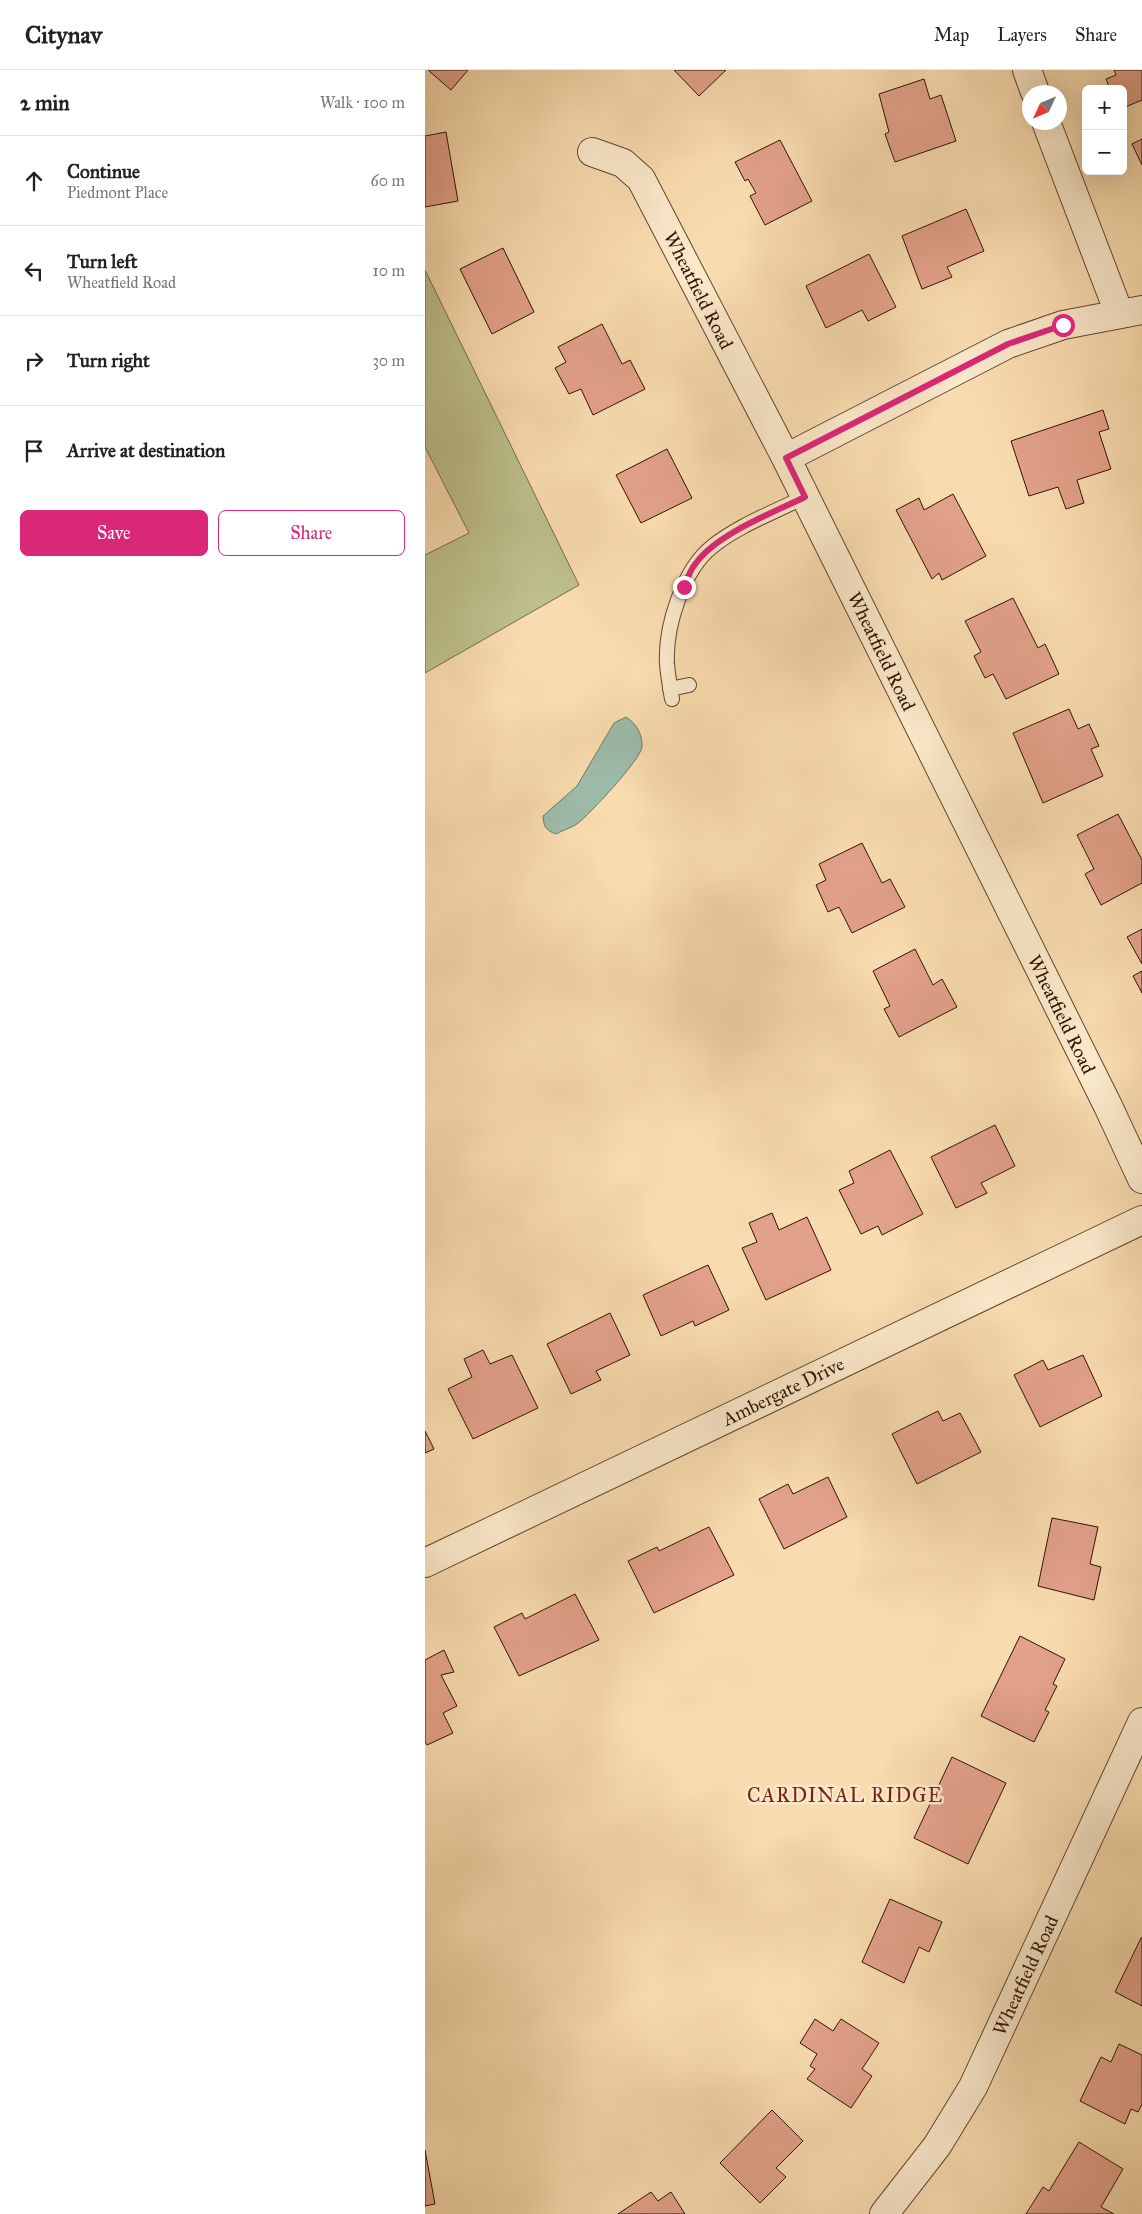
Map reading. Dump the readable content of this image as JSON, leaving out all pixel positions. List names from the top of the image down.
{
  "streets": {
    "street": ["Wheatfield Road", "Ambergate Drive"]
  },
  "districts": ["CARDINAL RIDGE"],
  "north": "bottom left",
  "page": {
    "header": "Citynav",
    "nav": ["Map", "Layers", "Share"],
    "heading": ["2 min", "Walk · 100 m"],
    "map_buttons": ["+", "−"],
    "list": [
      ["Continue", "Piedmont Place", "60 m"],
      ["Turn left", "Wheatfield Road", "10 m"],
      ["Turn right", "30 m"],
      "Arrive at destination"
    ],
    "buttons": ["Save", "Share"]
  }
}
